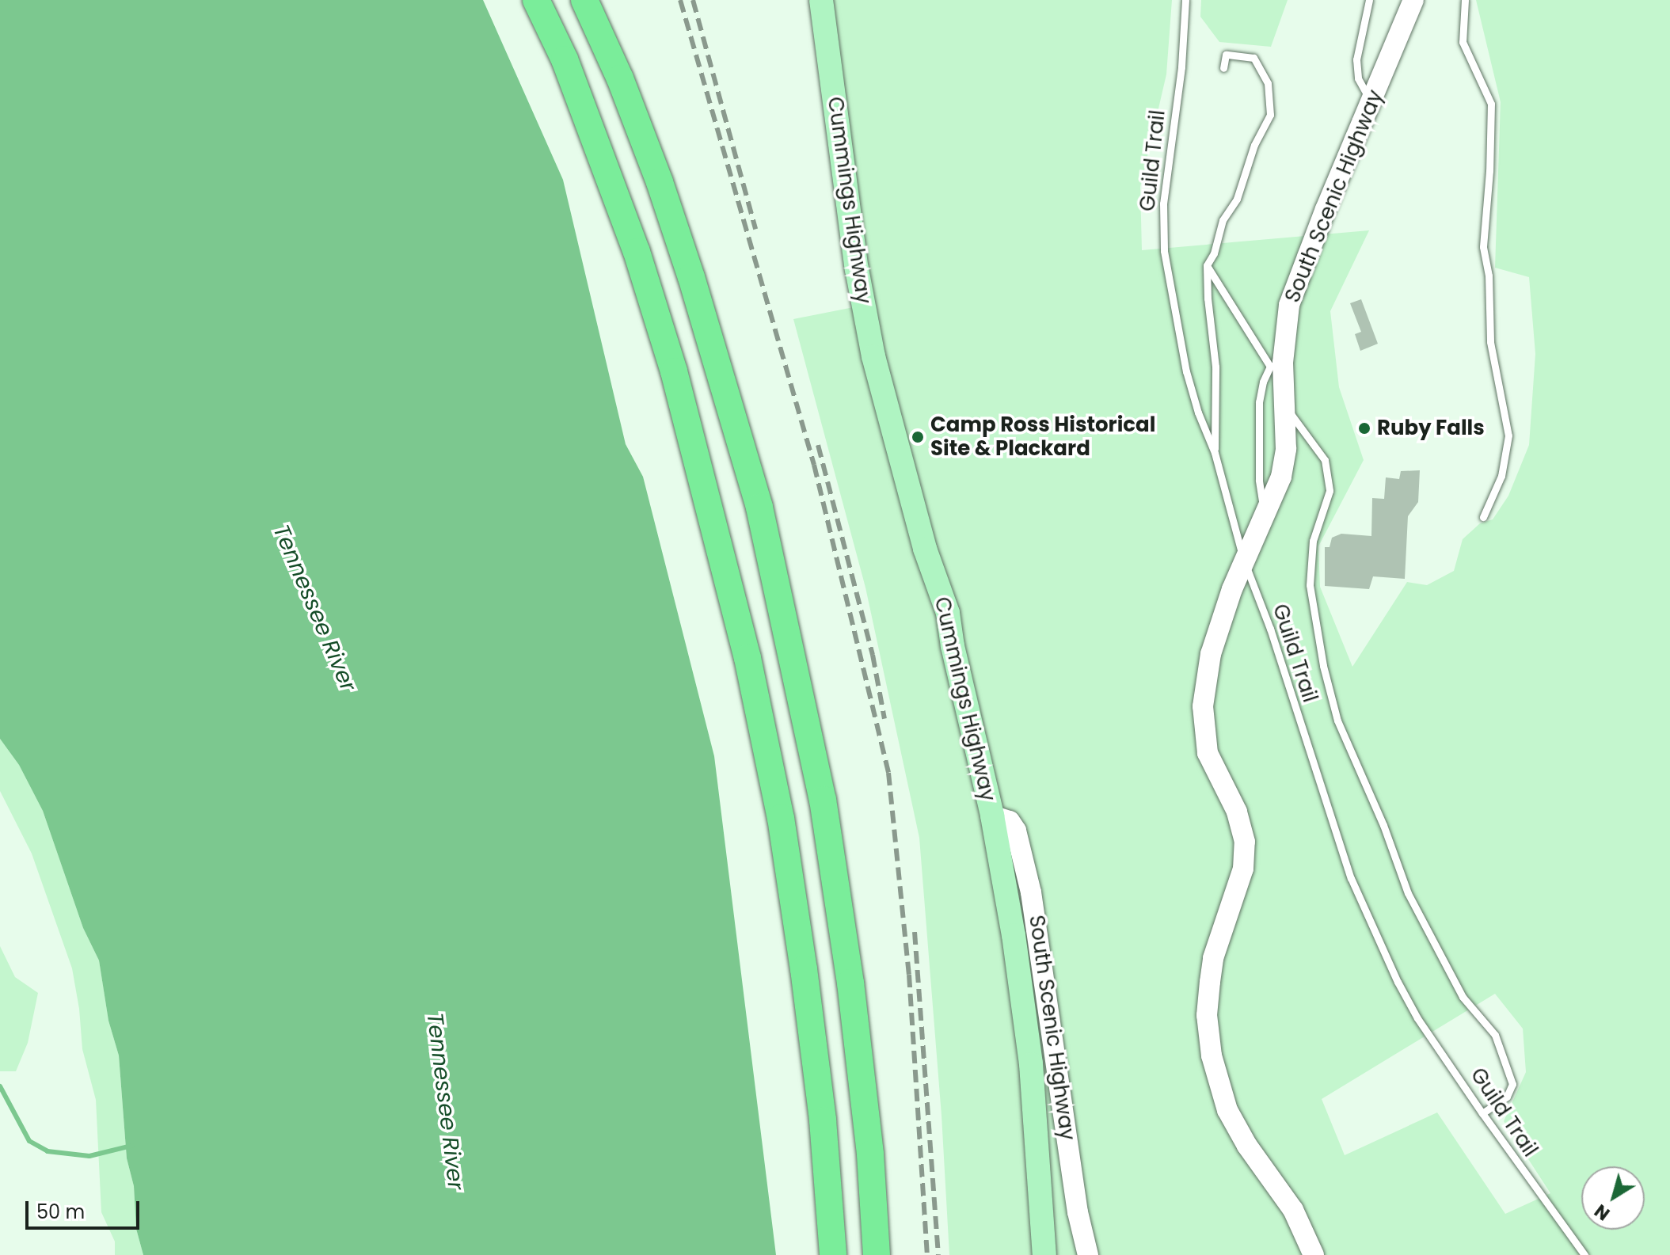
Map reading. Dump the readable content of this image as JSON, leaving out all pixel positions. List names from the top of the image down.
{
  "streets": {
    "main road": ["South Scenic Highway", "Cummings Highway"],
    "lane": ["Guild Trail"]
  },
  "crossings": [
    ["Guild Trail", "South Scenic Highway"],
    ["South Scenic Highway", "Cummings Highway"]
  ],
  "water": ["Tennessee River"],
  "places": ["Ruby Falls", "Camp Ross Historical Site & Plackard"],
  "scale_bar": "50 m",
  "north": "bottom left"
}
